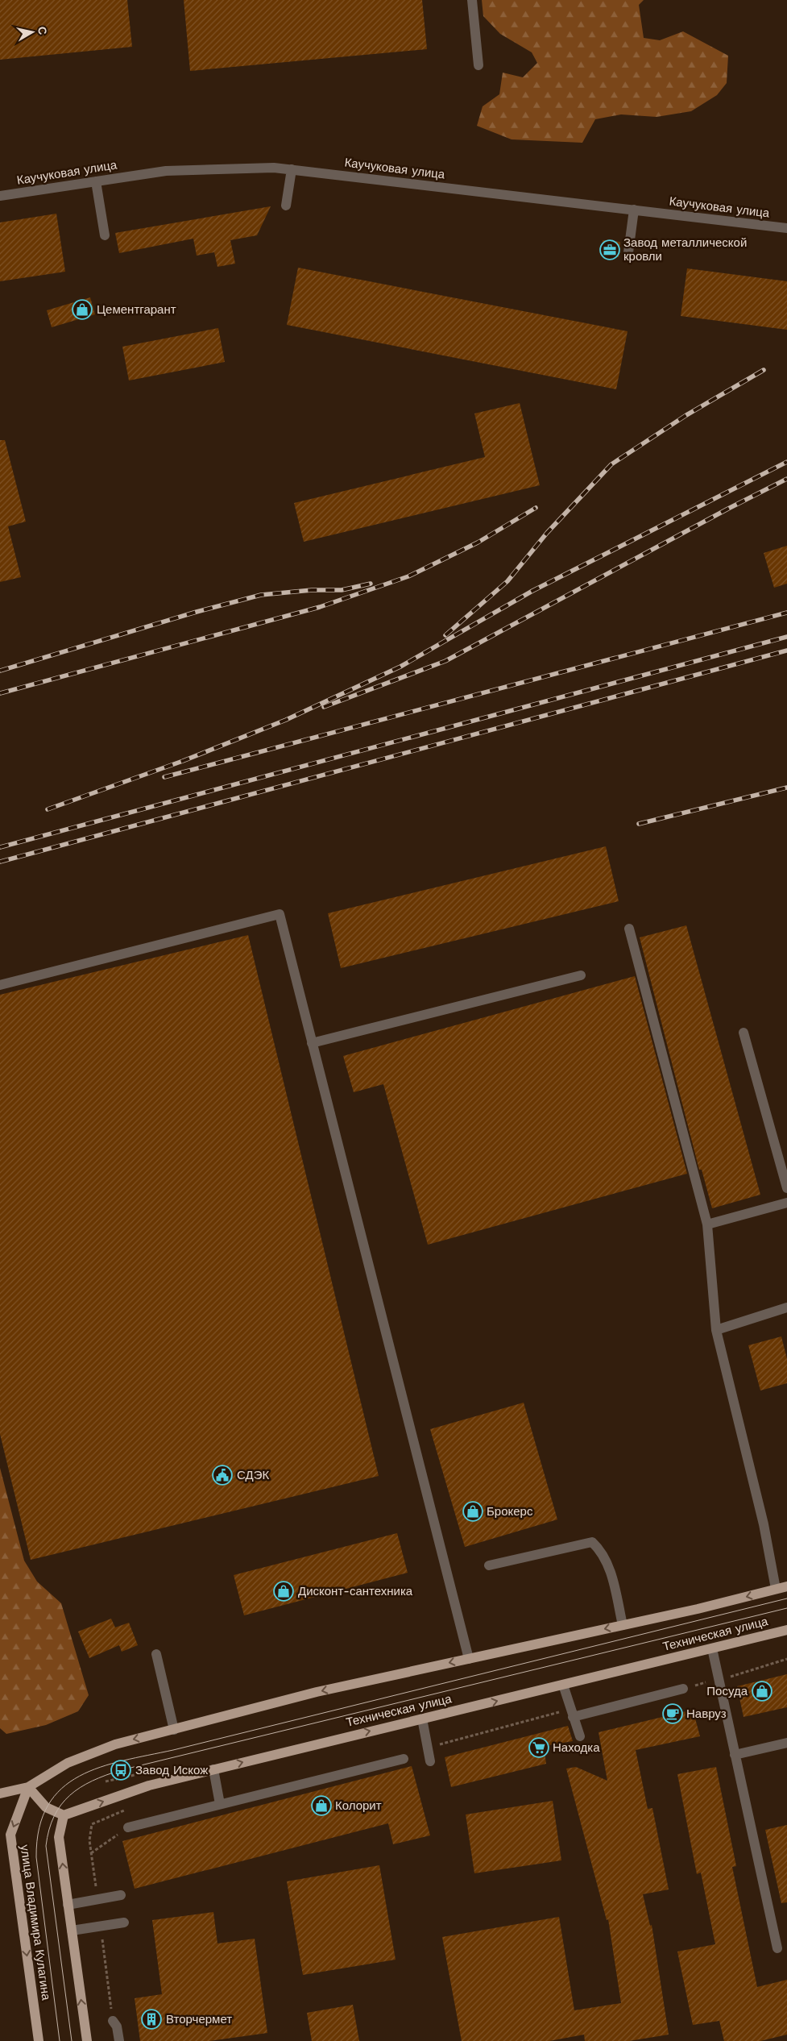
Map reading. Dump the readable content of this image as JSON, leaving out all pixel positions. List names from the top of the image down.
{
  "streets": {
    "main road": ["Техническая улица", "улица Владимира Кулагина"],
    "street": ["Каучуковая улица"]
  },
  "places": {
    "office": ["Завод металлической кровли"],
    "shop": [
      "Цементгарант",
      "Брокерс",
      "Дисконт-сантехника",
      "Посуда",
      "Колорит"
    ],
    "public building": ["СДЭК"],
    "cafe": ["Навруз"],
    "supermarket": ["Находка"],
    "bus stop": ["Завод Искож"],
    "building": ["Вторчермет"]
  },
  "north": "right"
}
